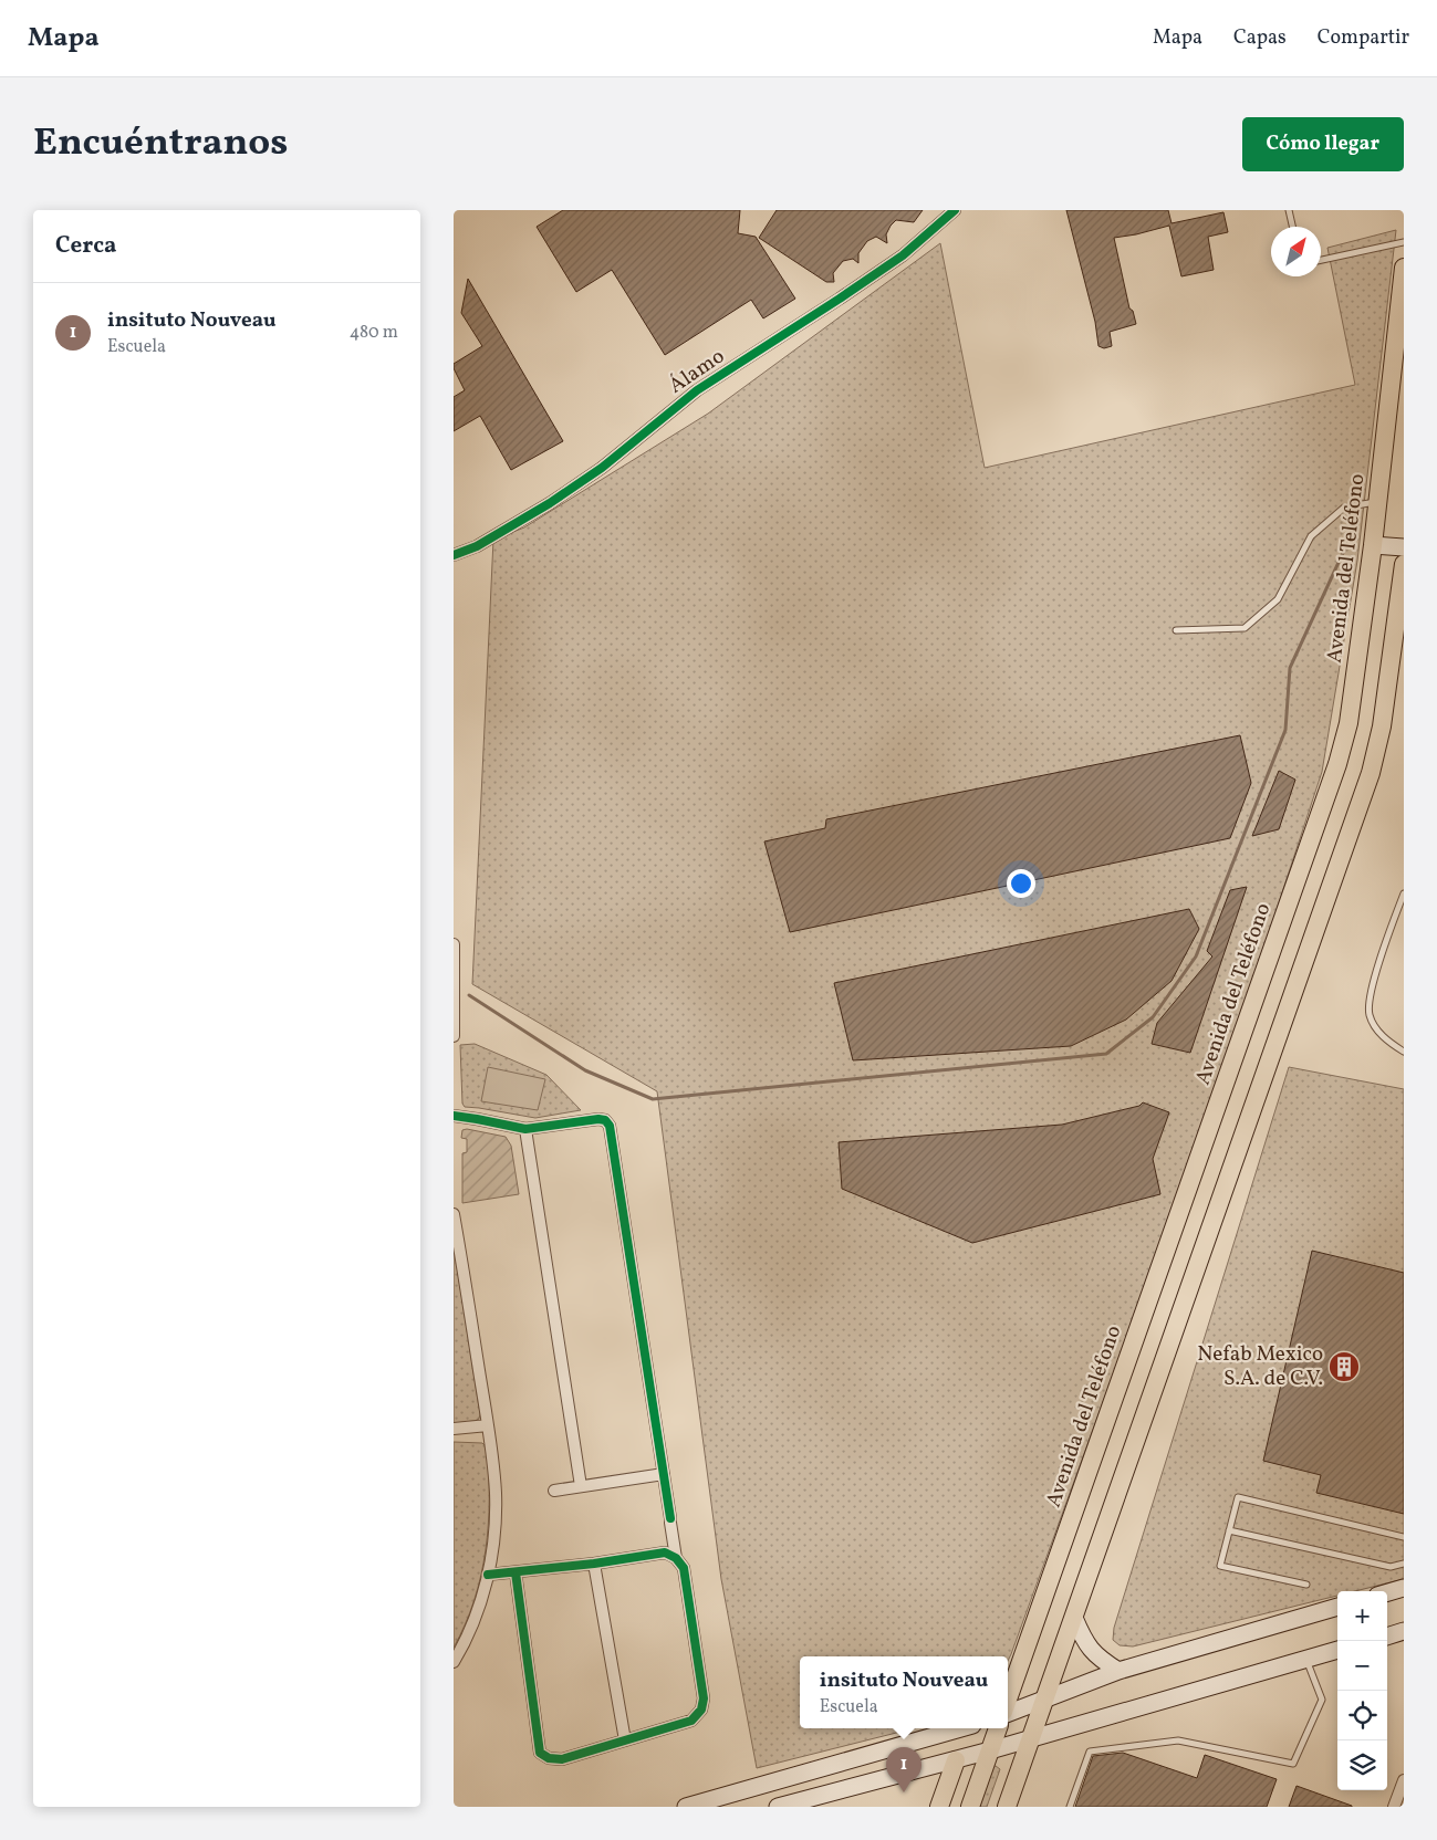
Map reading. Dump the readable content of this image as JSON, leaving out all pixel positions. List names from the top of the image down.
{
  "streets": {
    "main road": ["Avenida del Teléfono"],
    "street": ["Álamo"]
  },
  "places": {
    "building": ["Nefab Mexico S.A. de C.V."]
  },
  "north": "top right",
  "page": {
    "header": "Mapa",
    "nav": ["Mapa", "Capas", "Compartir"],
    "title": "Encuéntranos",
    "buttons": "Cómo llegar",
    "heading": "Cerca",
    "list": [
      {
        "mark": "1",
        "name": "insituto Nouveau",
        "note": "Escuela",
        "value": "480 m"
      }
    ],
    "map_buttons": ["+", "−"],
    "popup": ["insituto Nouveau", "Escuela"],
    "pins": "1"
  }
}
